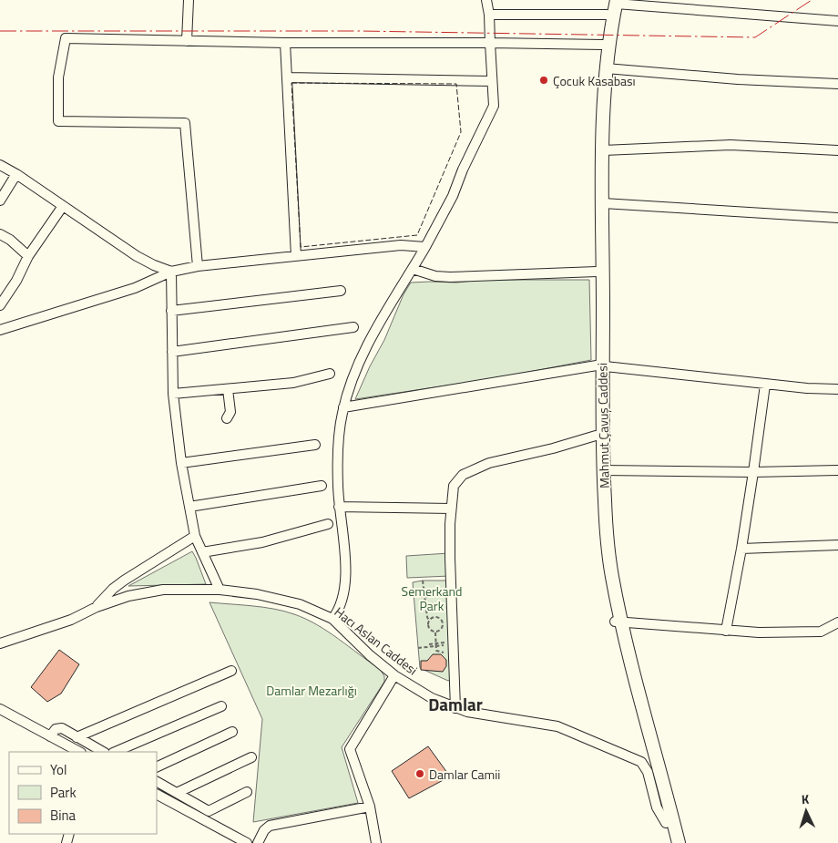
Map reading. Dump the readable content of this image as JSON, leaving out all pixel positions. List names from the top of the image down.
{
  "streets": {
    "main road": ["Mahmut Çavuş Caddesi"],
    "street": ["Hacı Aslan Caddesi"]
  },
  "districts": ["Damlar"],
  "parks": ["Semerkand Park", "Damlar Mezarlığı"],
  "places": ["Çocuk Kasabası", "Damlar Camii"],
  "legend": ["Yol", "Park", "Bina"],
  "north": "top"
}
